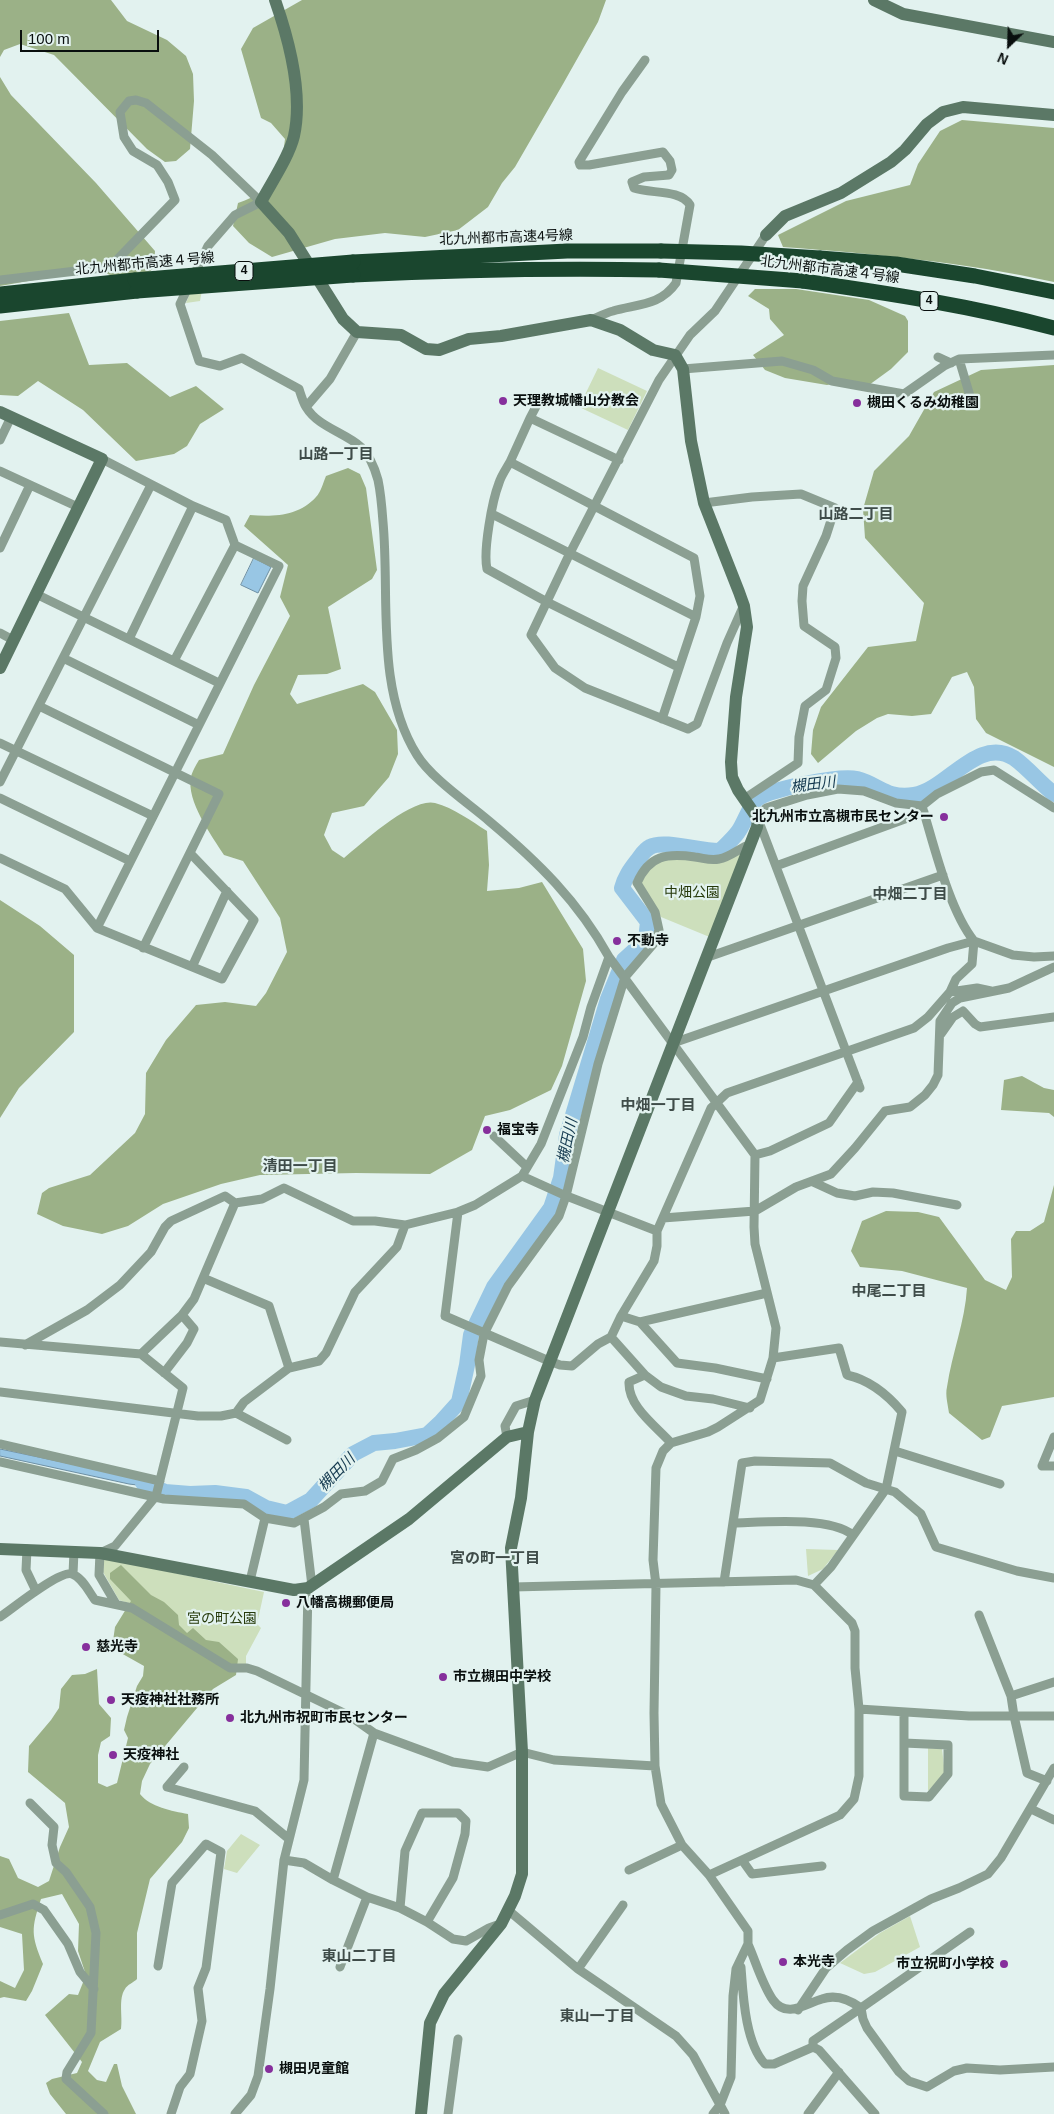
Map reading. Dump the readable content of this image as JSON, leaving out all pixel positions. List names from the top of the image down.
{
  "streets": {
    "highway": ["北九州都市高速4号線", "北九州都市高速４号線", "4"]
  },
  "crossings": [
    ["北九州都市高速4号線", "北九州都市高速４号線"]
  ],
  "districts": [
    "山路一丁目",
    "山路二丁目",
    "中畑二丁目",
    "中畑一丁目",
    "清田一丁目",
    "中尾二丁目",
    "宮の町一丁目",
    "東山二丁目",
    "東山一丁目"
  ],
  "water": ["槻田川"],
  "parks": ["中畑公園", "宮の町公園"],
  "places": [
    "天理教城幡山分教会",
    "槻田くるみ幼稚園",
    "北九州市立高槻市民センター",
    "不動寺",
    "福宝寺",
    "八幡高槻郵便局",
    "慈光寺",
    "市立槻田中学校",
    "天疫神社社務所",
    "北九州市祝町市民センター",
    "天疫神社",
    "本光寺",
    "市立祝町小学校",
    "槻田児童館"
  ],
  "scale_bar": "100 m",
  "north": "bottom left"
}
